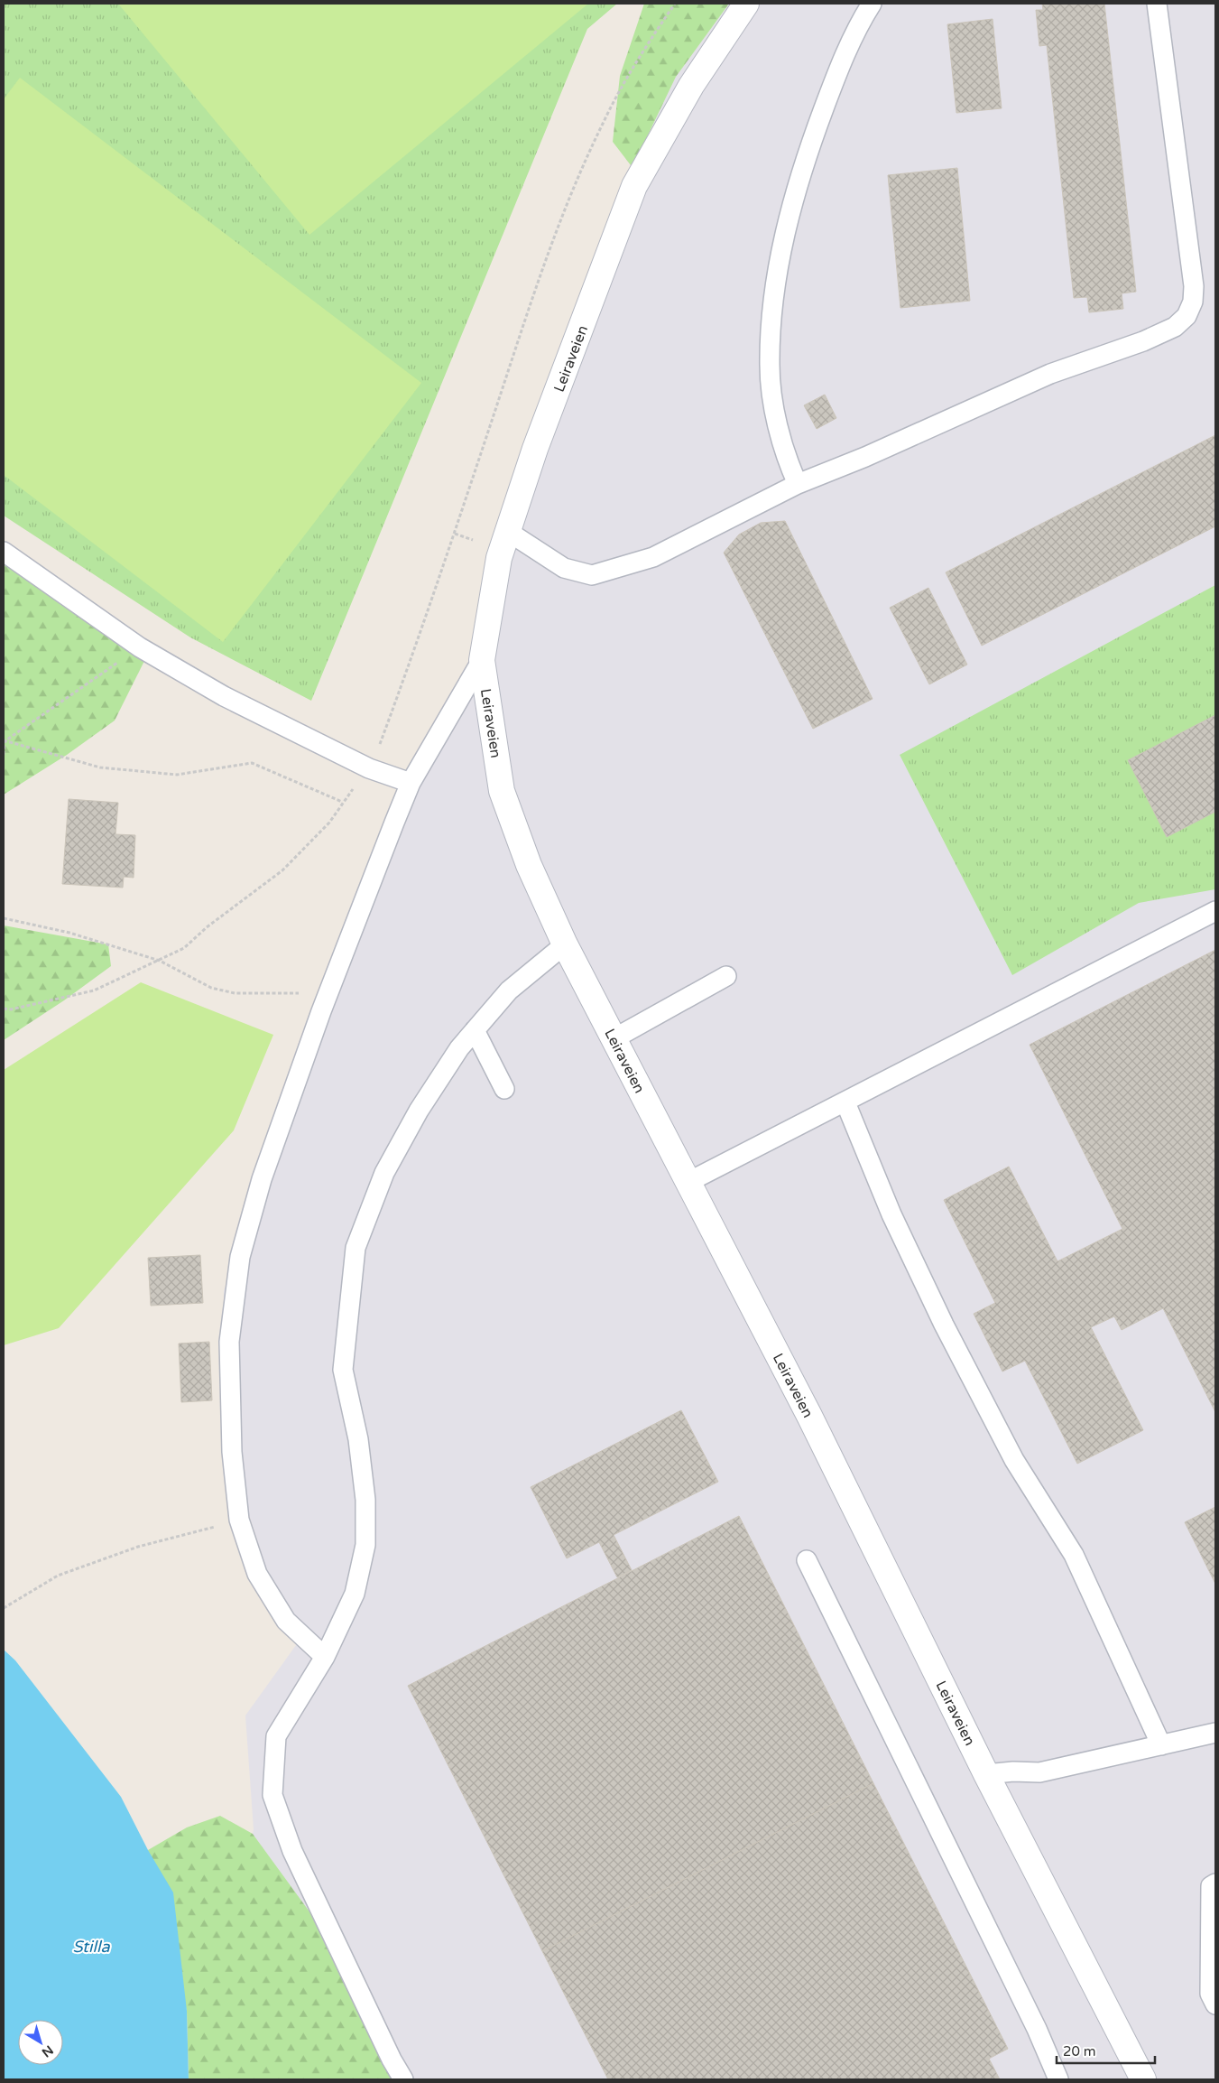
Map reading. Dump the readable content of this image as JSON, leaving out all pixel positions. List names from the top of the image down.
{
  "streets": {
    "street": ["Leiraveien"]
  },
  "water": ["Stilla"],
  "scale_bar": "20 m",
  "north": "bottom right"
}
